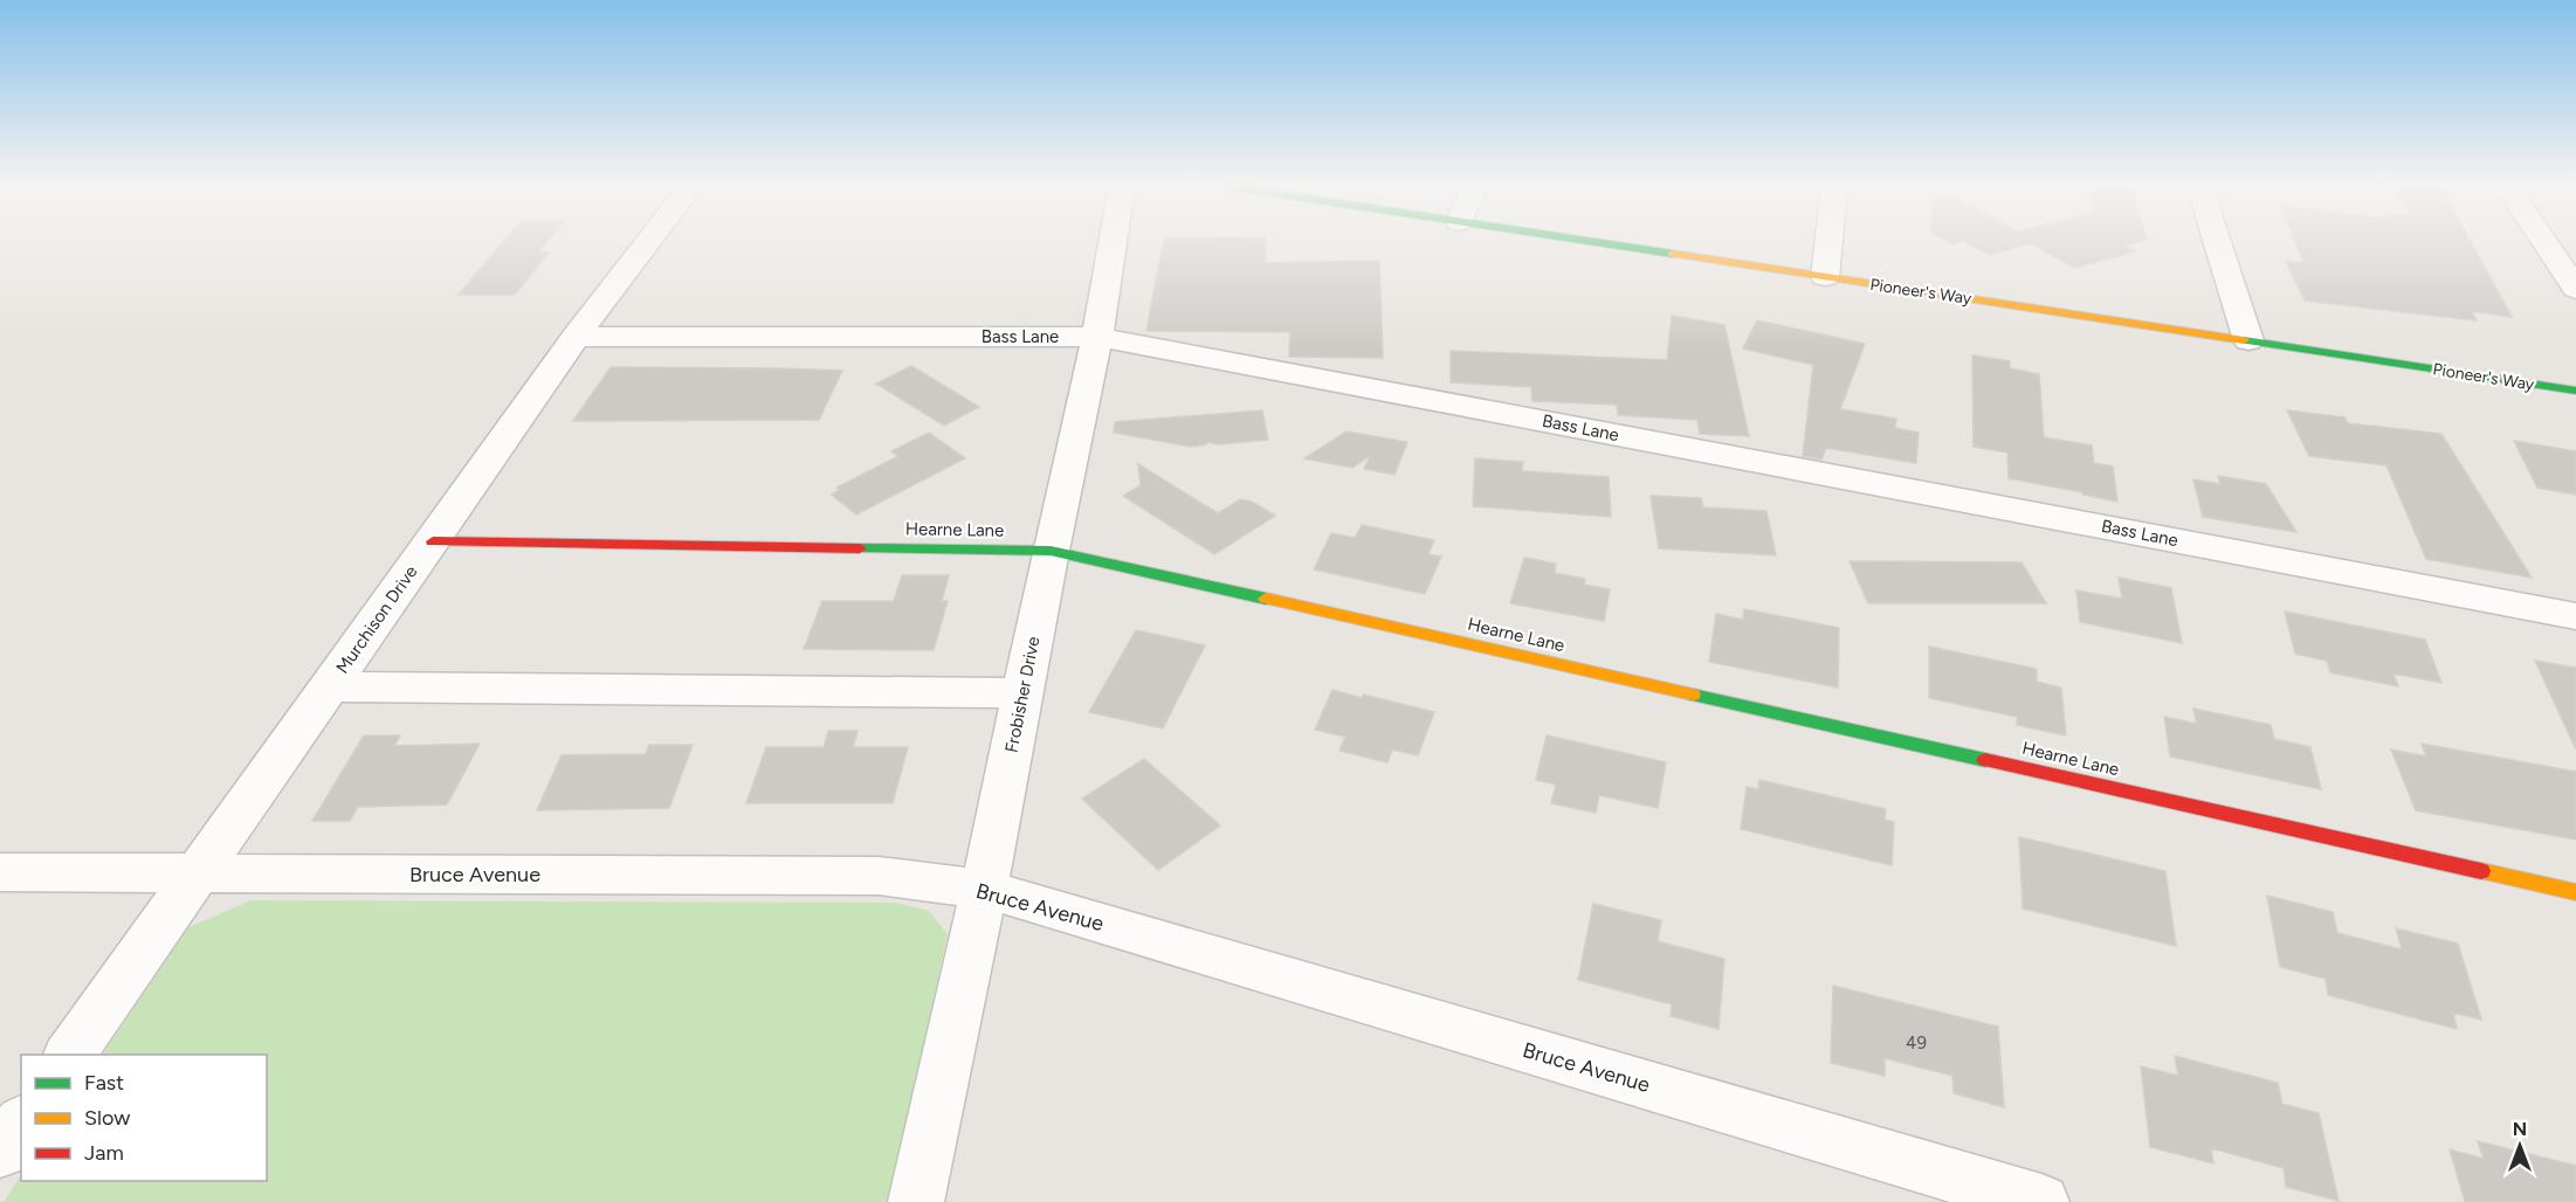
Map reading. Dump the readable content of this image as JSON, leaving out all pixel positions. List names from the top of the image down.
{
  "streets": {
    "street": [
      "Pioneer's Way",
      "Bass Lane",
      "Hearne Lane",
      "Murchison Drive",
      "Frobisher Drive",
      "Bruce Avenue"
    ]
  },
  "crossings": [
    ["Bass Lane", "Murchison Drive"],
    ["Bass Lane", "Frobisher Drive"],
    ["Hearne Lane", "Murchison Drive"],
    ["Hearne Lane", "Frobisher Drive"],
    ["Murchison Drive", "Bruce Avenue"],
    ["Frobisher Drive", "Bruce Avenue"]
  ],
  "house_numbers": ["49"],
  "legend": ["Fast", "Slow", "Jam"],
  "north": "top"
}
